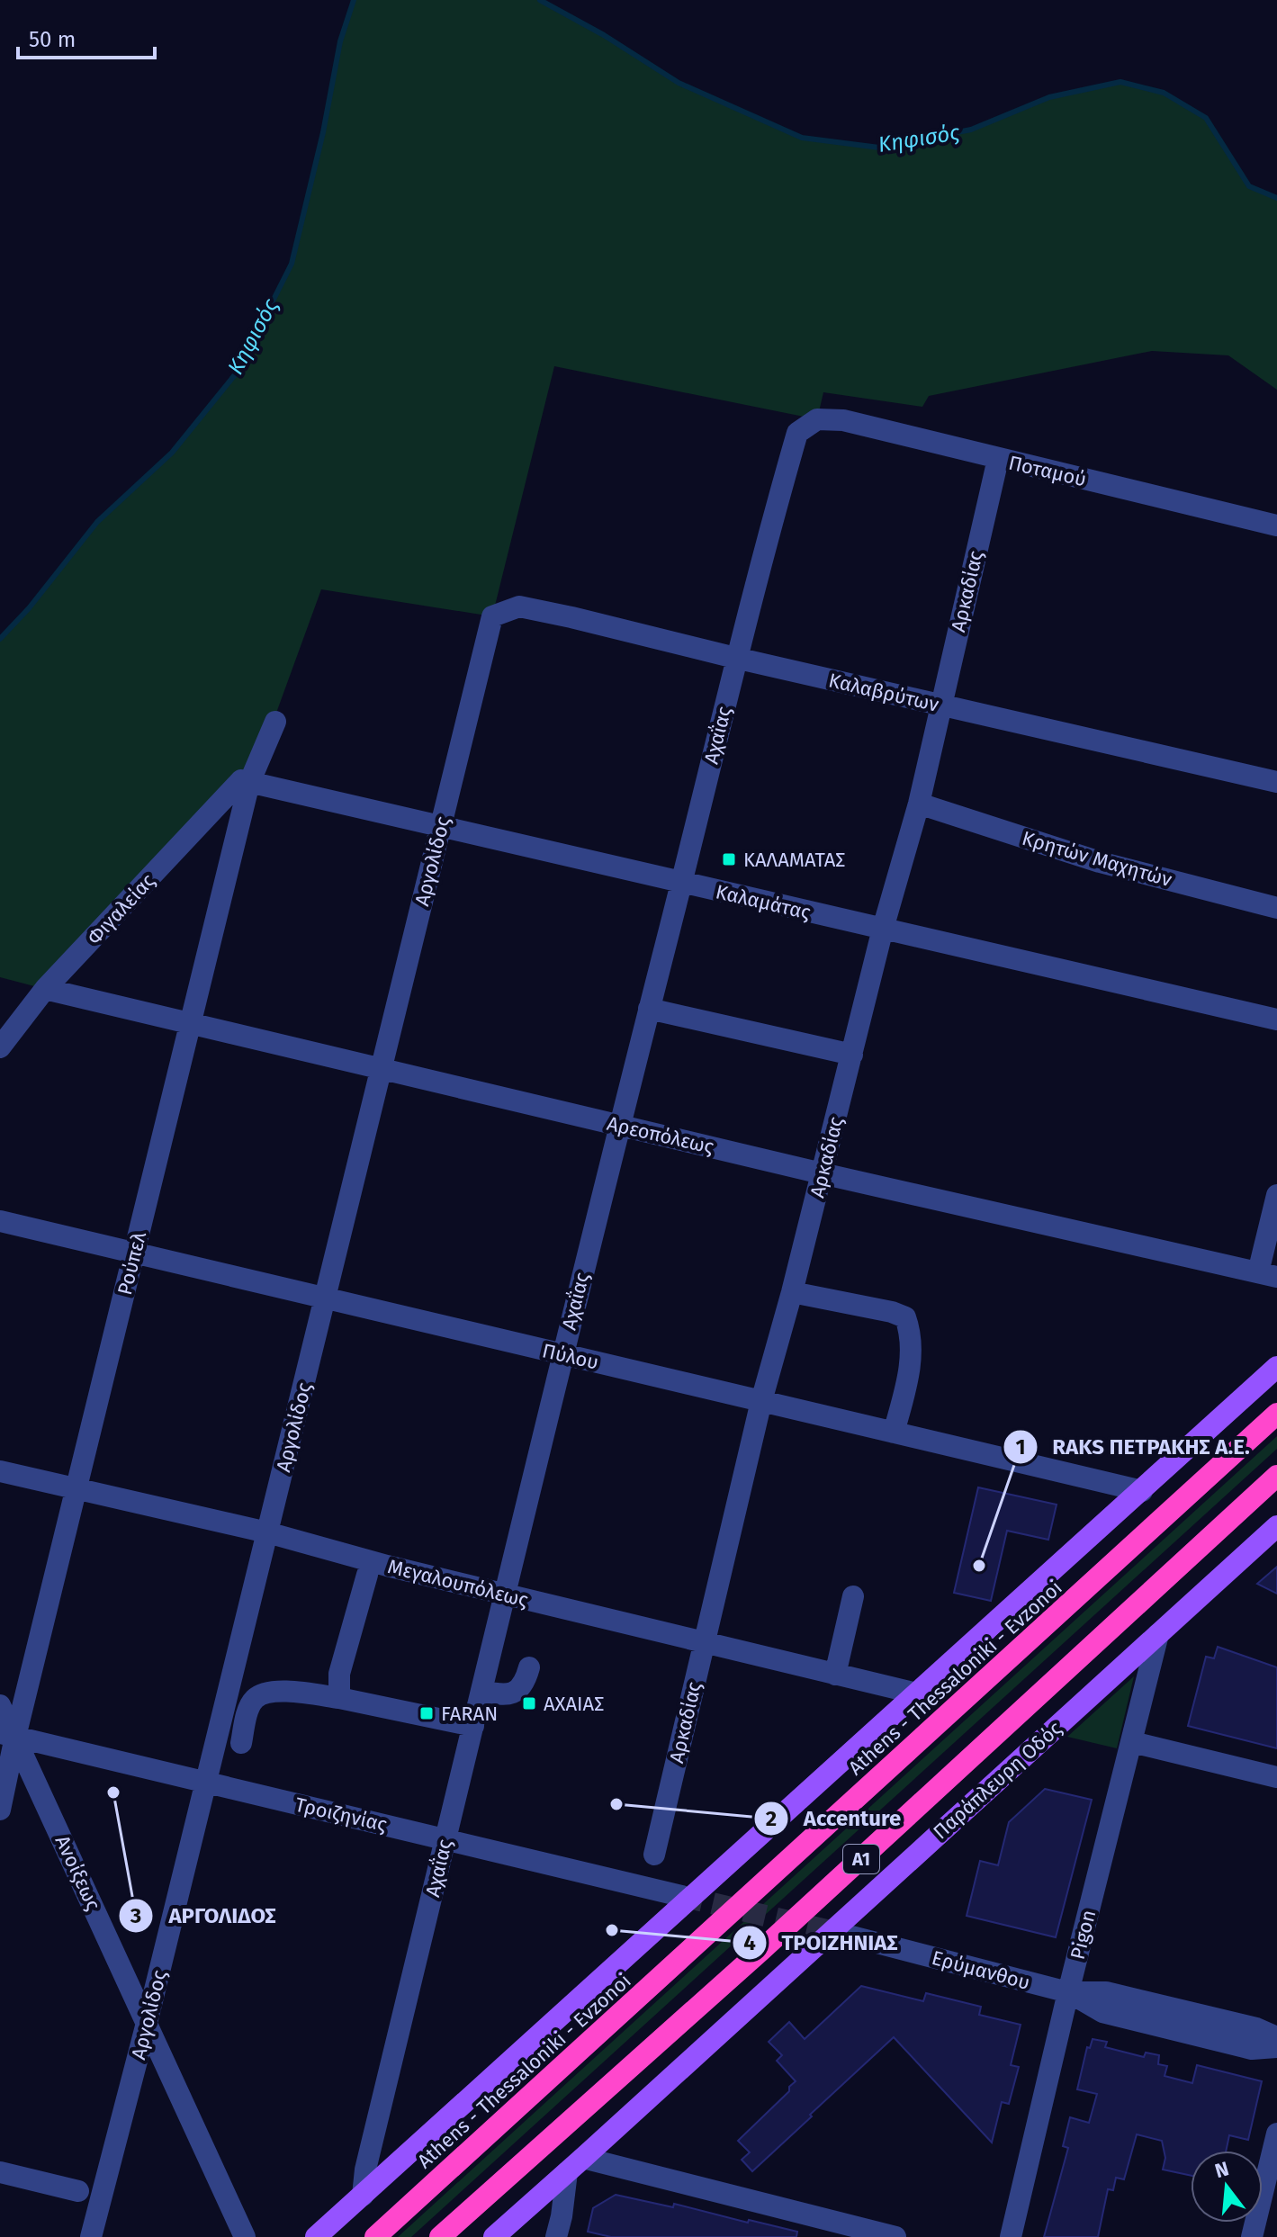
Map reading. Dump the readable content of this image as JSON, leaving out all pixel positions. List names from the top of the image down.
{
  "streets": {
    "highway": ["Athens - Thessaloniki - Evzonoi", "Α1"],
    "main road": ["Παράπλευρη Οδός"],
    "street": [
      "Ποταμού",
      "Αρκαδίας",
      "Καλαβρύτων",
      "Αχαΐας",
      "Κρητών Μαχητών",
      "Αργολίδος",
      "Καλαμάτας",
      "Φιγαλείας",
      "Αρεοπόλεως",
      "Ρούπελ",
      "Πύλου",
      "Μεγαλουπόλεως",
      "Τροιζηνίας",
      "Ανοίξεως",
      "Pigon",
      "Ερύμανθου"
    ]
  },
  "crossings": [
    ["Ποταμού", "Αρκαδίας"],
    ["Ποταμού", "Αχαΐας"],
    ["Αρκαδίας", "Καλαβρύτων"],
    ["Αρκαδίας", "Κρητών Μαχητών"],
    ["Αρκαδίας", "Καλαμάτας"],
    ["Αρκαδίας", "Αρεοπόλεως"],
    ["Αρκαδίας", "Πύλου"],
    ["Αρκαδίας", "Μεγαλουπόλεως"],
    ["Καλαβρύτων", "Αχαΐας"],
    ["Καλαβρύτων", "Αργολίδος"],
    ["Αχαΐας", "Καλαμάτας"],
    ["Αχαΐας", "Αρεοπόλεως"],
    ["Αχαΐας", "Πύλου"],
    ["Αχαΐας", "Μεγαλουπόλεως"],
    ["Αχαΐας", "Τροιζηνίας"],
    ["Αργολίδος", "Καλαμάτας"],
    ["Αργολίδος", "Αρεοπόλεως"],
    ["Αργολίδος", "Πύλου"],
    ["Αργολίδος", "Μεγαλουπόλεως"],
    ["Αργολίδος", "Τροιζηνίας"],
    ["Αργολίδος", "Ανοίξεως"],
    ["Καλαμάτας", "Φιγαλείας"],
    ["Καλαμάτας", "Ρούπελ"],
    ["Φιγαλείας", "Αρεοπόλεως"],
    ["Φιγαλείας", "Ρούπελ"],
    ["Αρεοπόλεως", "Ρούπελ"],
    ["Ρούπελ", "Πύλου"],
    ["Ρούπελ", "Μεγαλουπόλεως"],
    ["Ρούπελ", "Τροιζηνίας"],
    ["Ρούπελ", "Ανοίξεως"],
    ["Παράπλευρη Οδός", "Pigon"],
    ["Τροιζηνίας", "Ανοίξεως"],
    ["Pigon", "Ερύμανθου"]
  ],
  "water": ["Κηφισός"],
  "places": {
    "transit": ["ΚΑΛΑΜΑΤΑΣ", "AXAΙΑΣ", "FARAN"],
    "other": [
      "RAKS ΠΕΤΡΑΚΗΣ Α.Ε.",
      "ΑΡΓΟΛΙΔΟΣ",
      "Accenture",
      "ΤΡΟΙΖΗΝΙΑΣ"
    ]
  },
  "scale_bar": "50 m",
  "north": "top"
}
